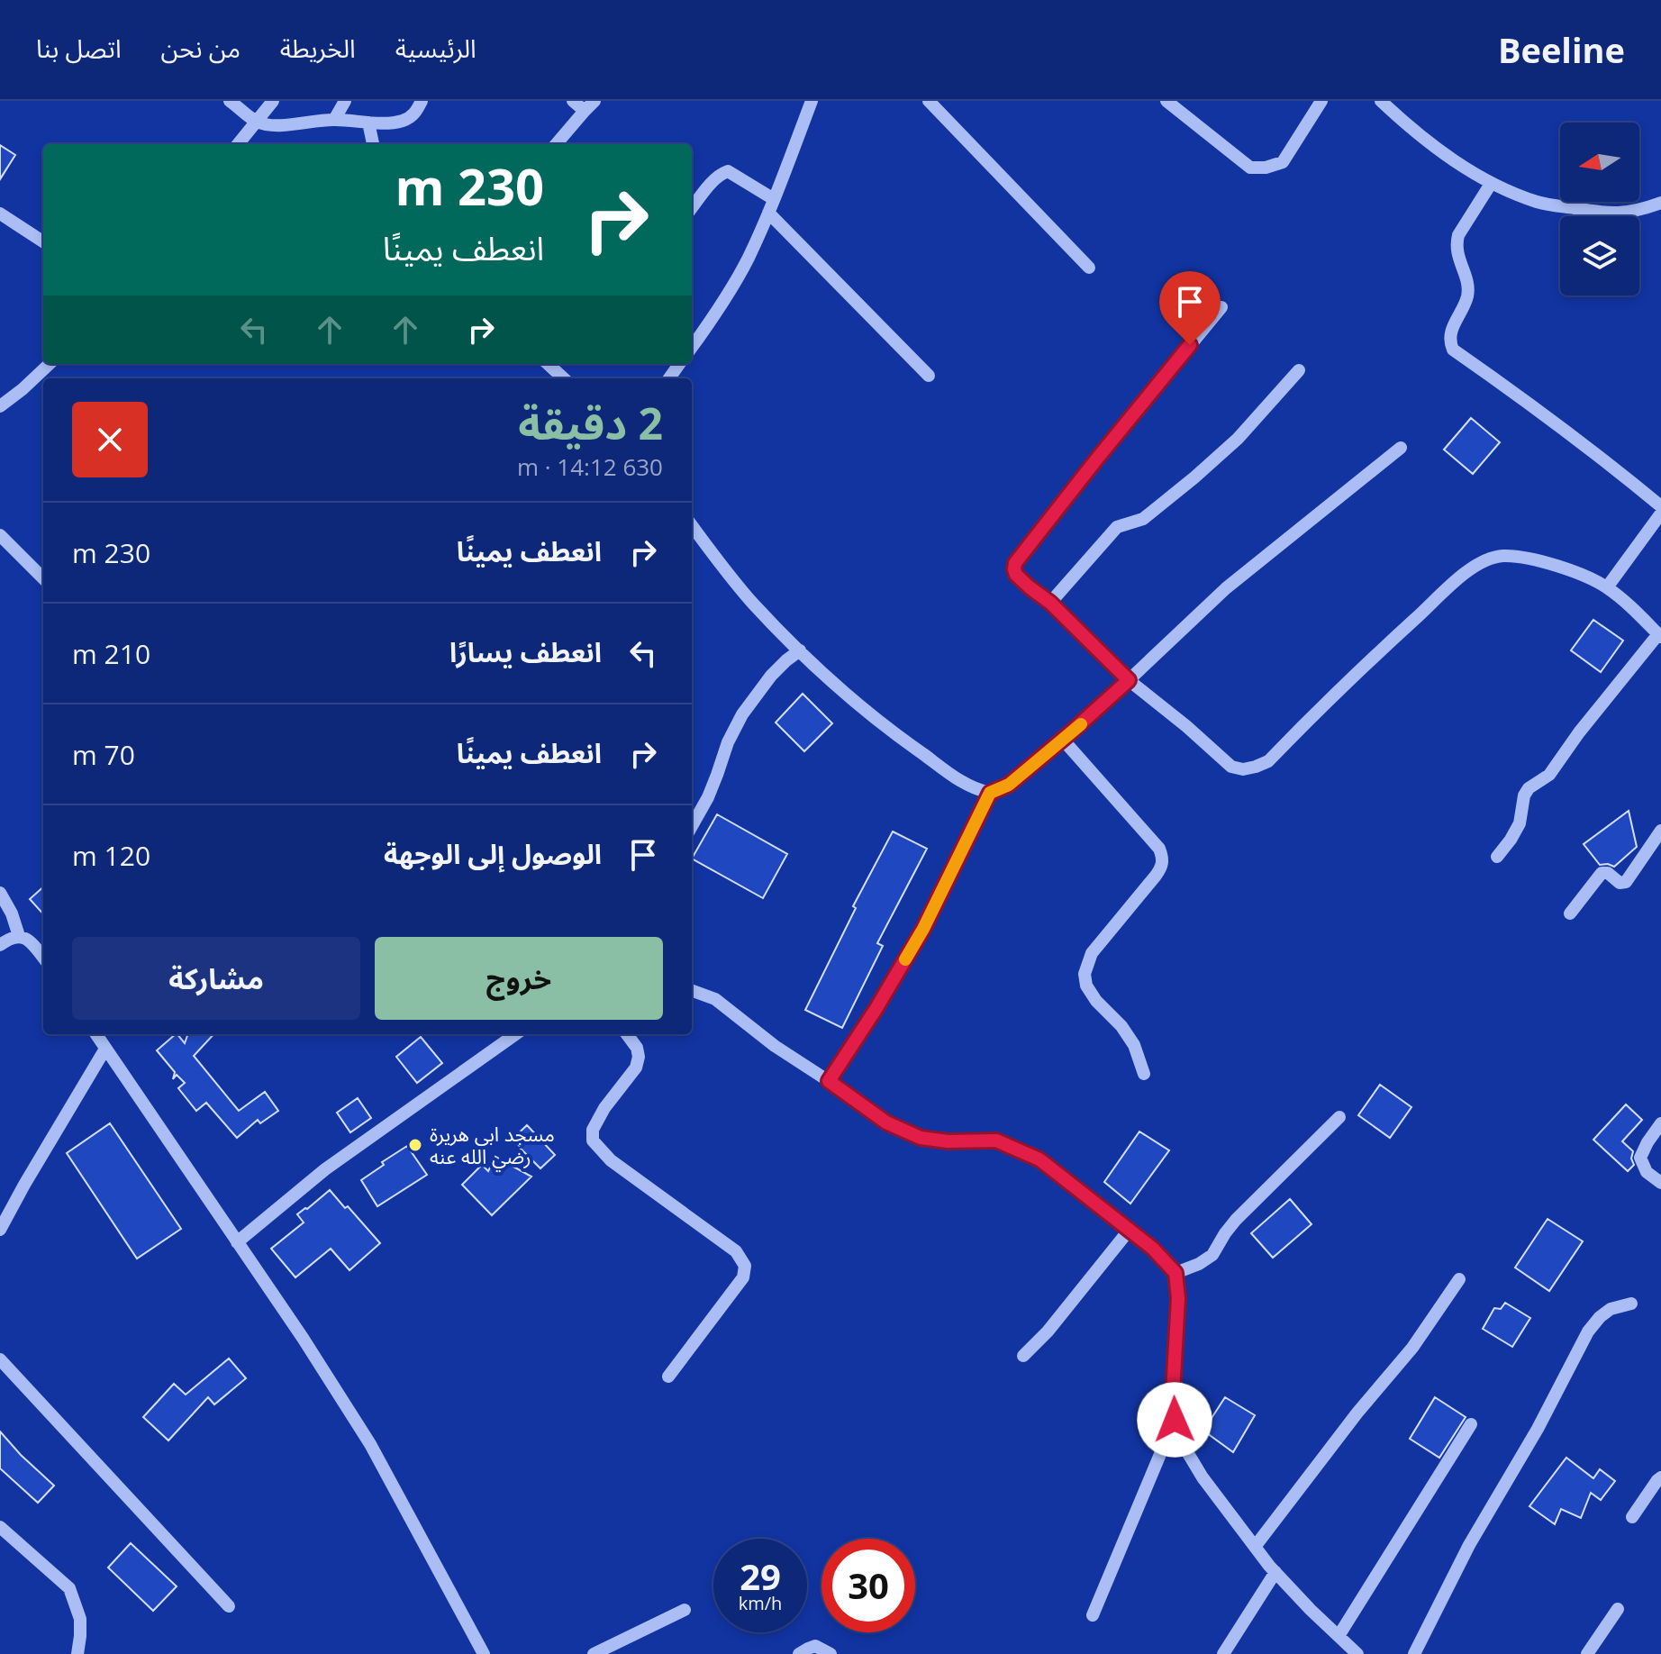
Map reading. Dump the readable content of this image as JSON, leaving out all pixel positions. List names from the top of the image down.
{
  "places": ["مسجد ابي هريرة رضي الله عنه"],
  "north": "left",
  "page": {
    "header": "Beeline",
    "nav": [
      "الرئيسية",
      "الخريطة",
      "من نحن",
      "اتصل بنا"
    ],
    "turn": ["230 m", "انعطف يمينًا"],
    "heading": ["2 دقيقة", "630 m · 14:12"],
    "list": [
      {
        "name": "انعطف يمينًا",
        "value": "230 m"
      },
      {
        "name": "انعطف يسارًا",
        "value": "210 m"
      },
      {
        "name": "انعطف يمينًا",
        "value": "70 m"
      },
      {
        "name": "الوصول إلى الوجهة",
        "value": "120 m"
      }
    ],
    "buttons": ["خروج", "مشاركة"],
    "speed": "29 km/h",
    "limit": "30"
  }
}
